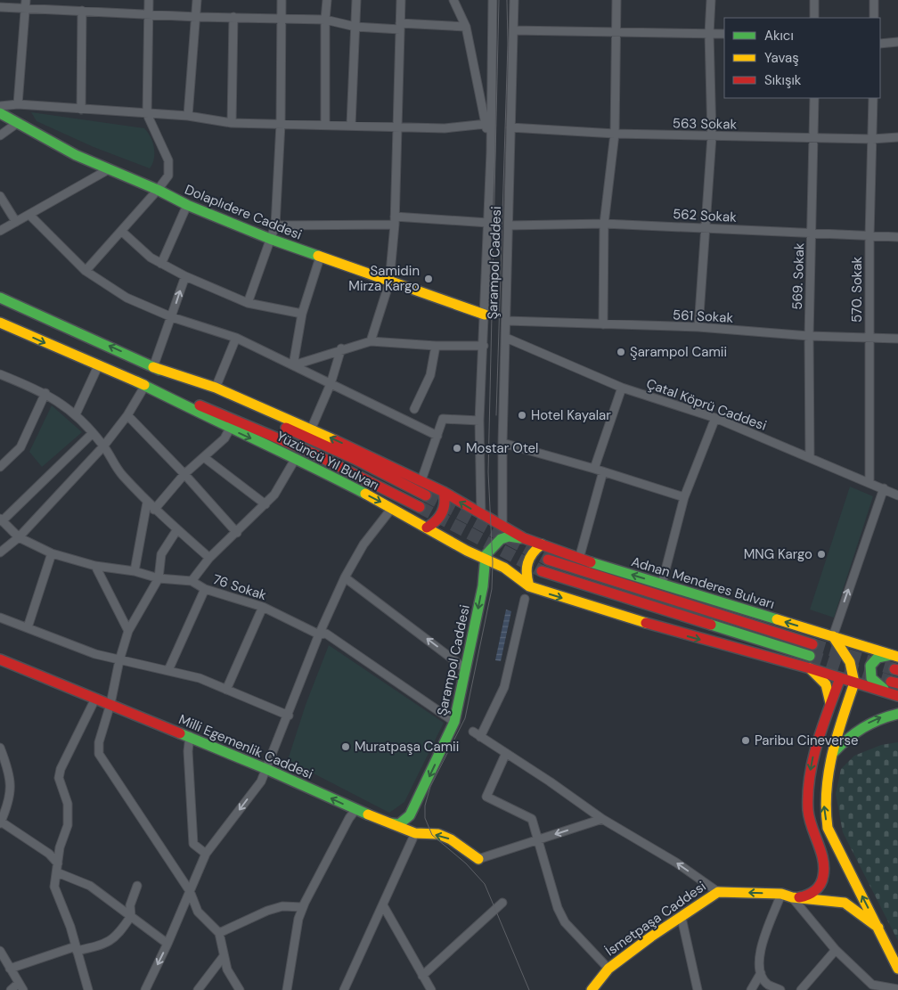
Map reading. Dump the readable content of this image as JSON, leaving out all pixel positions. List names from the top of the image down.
{
  "streets": {
    "main road": [
      "Dolaplıdere Caddesi",
      "Şarampol Caddesi",
      "Yüzüncü Yıl Bulvarı",
      "Adnan Menderes Bulvarı",
      "Milli Egemenlik Caddesi",
      "İsmetpaşa Caddesi"
    ],
    "street": [
      "563 Sokak",
      "562 Sokak",
      "569. Sokak",
      "570. Sokak",
      "561 Sokak",
      "Çatal Köprü Caddesi",
      "76 Sokak"
    ]
  },
  "crossings": [
    ["563 Sokak", "Şarampol Caddesi"],
    ["563 Sokak", "569. Sokak"],
    ["563 Sokak", "570. Sokak"],
    ["Dolaplıdere Caddesi", "Şarampol Caddesi"],
    ["562 Sokak", "Şarampol Caddesi"],
    ["562 Sokak", "569. Sokak"],
    ["562 Sokak", "570. Sokak"],
    ["Şarampol Caddesi", "561 Sokak"],
    ["Şarampol Caddesi", "Çatal Köprü Caddesi"],
    ["Şarampol Caddesi", "Yüzüncü Yıl Bulvarı"],
    ["Şarampol Caddesi", "Adnan Menderes Bulvarı"],
    ["Şarampol Caddesi", "76 Sokak"],
    ["Şarampol Caddesi", "Milli Egemenlik Caddesi"],
    ["569. Sokak", "561 Sokak"],
    ["569. Sokak", "Çatal Köprü Caddesi"],
    ["570. Sokak", "561 Sokak"],
    ["570. Sokak", "Çatal Köprü Caddesi"],
    ["Yüzüncü Yıl Bulvarı", "Adnan Menderes Bulvarı"]
  ],
  "places": [
    "Samidin Mirza Kargo",
    "Şarampol Camii",
    "Hotel Kayalar",
    "Mostar Otel",
    "MNG Kargo",
    "Paribu Cineverse",
    "Muratpaşa Camii"
  ],
  "legend": ["Akıcı", "Yavaş", "Sıkışık"]
}
